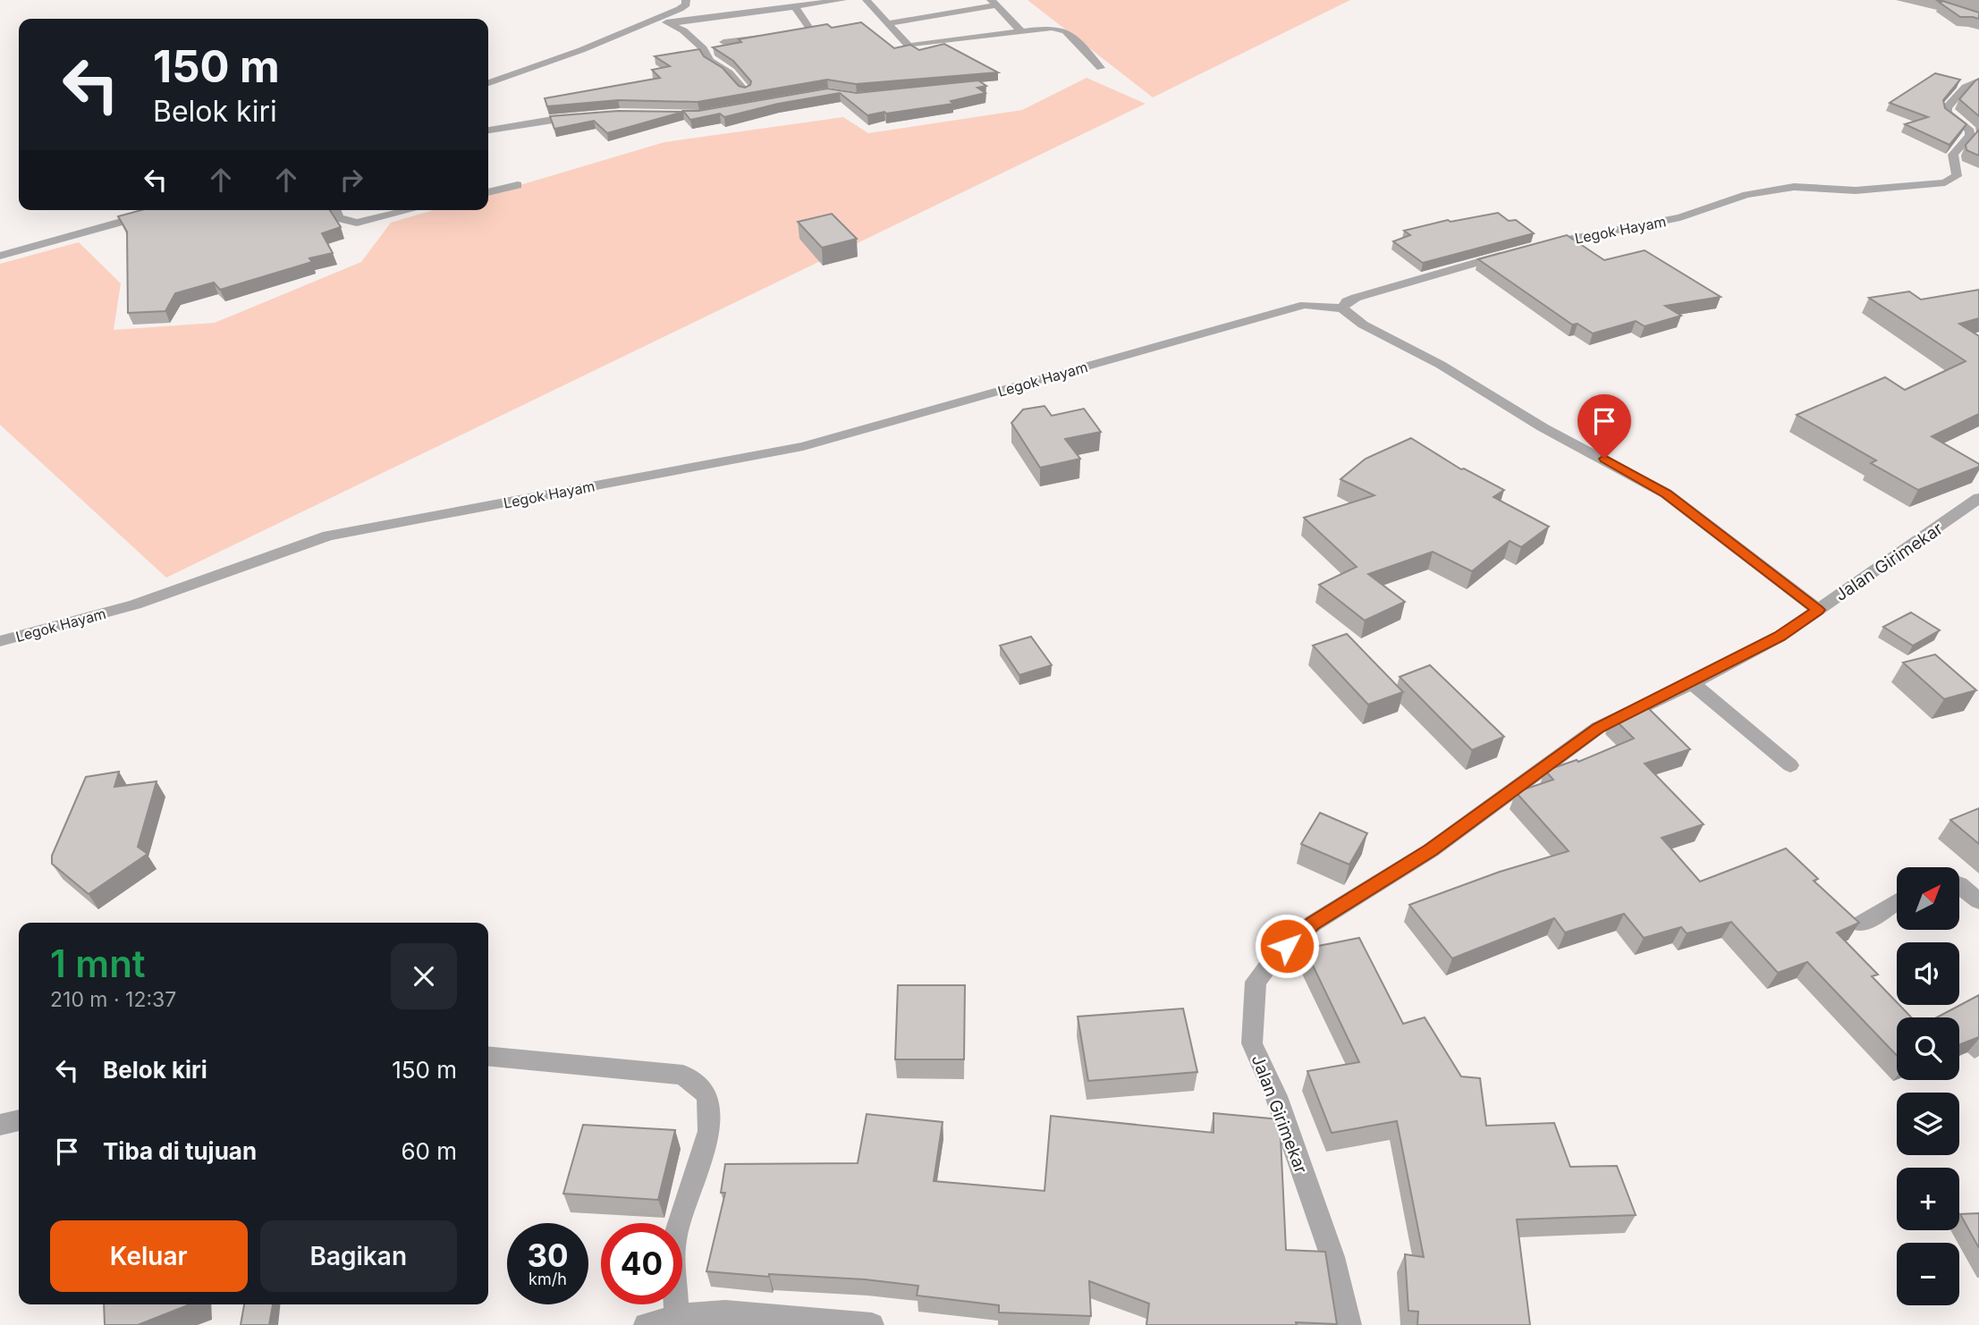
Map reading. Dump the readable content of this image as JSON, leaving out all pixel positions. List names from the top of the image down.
{
  "streets": {
    "street": ["Legok Hayam", "Jalan Girimekar"]
  },
  "north": "top right",
  "page": {
    "turn": ["150 m", "Belok kiri"],
    "map_buttons": ["+", "−"],
    "heading": ["1 mnt", "210 m · 12:37"],
    "list": [
      {
        "name": "Belok kiri",
        "value": "150 m"
      },
      {
        "name": "Tiba di tujuan",
        "value": "60 m"
      }
    ],
    "buttons": ["Keluar", "Bagikan"],
    "speed": "30 km/h",
    "limit": "40"
  }
}
